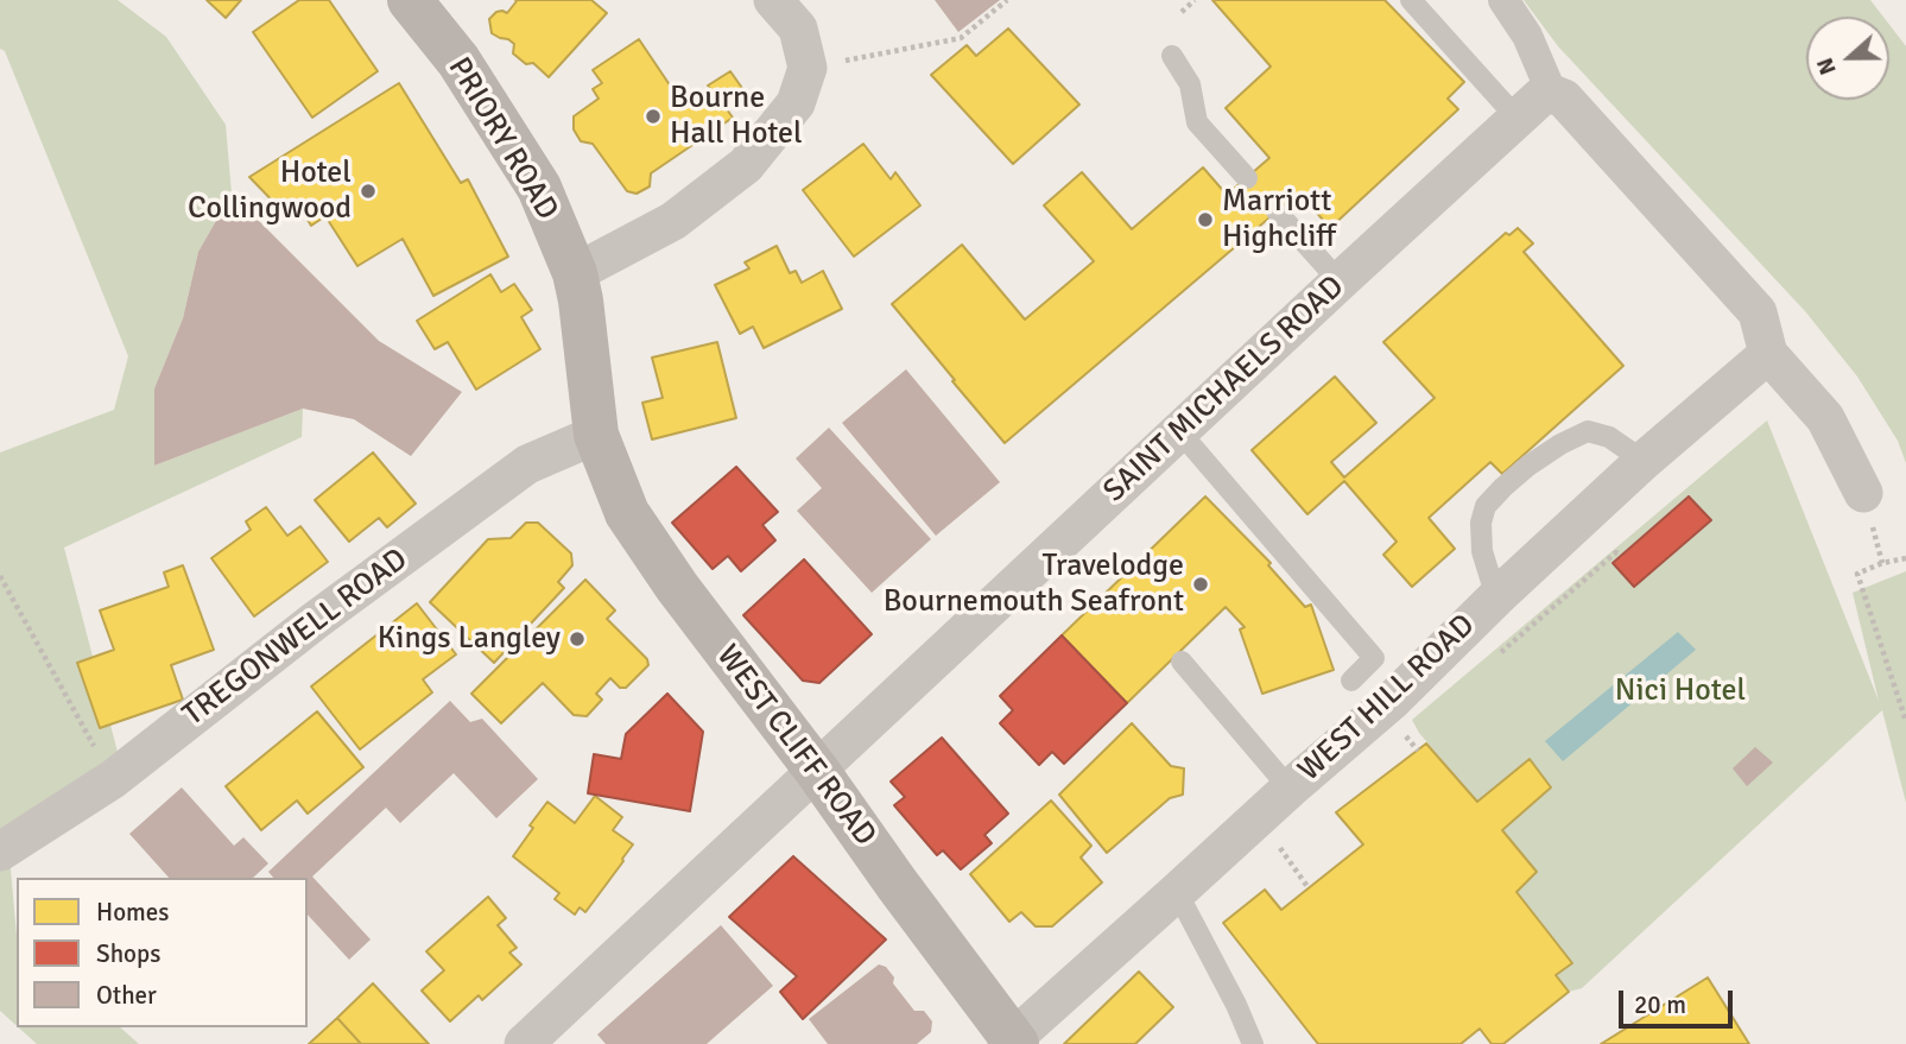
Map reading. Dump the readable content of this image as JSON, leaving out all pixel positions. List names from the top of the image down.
{
  "streets": {
    "main road": ["PRIORY ROAD", "WEST CLIFF ROAD"],
    "street": ["SAINT MICHAELS ROAD", "TREGONWELL ROAD", "WEST HILL ROAD"]
  },
  "crossings": [
    ["PRIORY ROAD", "TREGONWELL ROAD"],
    ["PRIORY ROAD", "WEST CLIFF ROAD"],
    ["SAINT MICHAELS ROAD", "WEST CLIFF ROAD"],
    ["TREGONWELL ROAD", "WEST CLIFF ROAD"],
    ["WEST HILL ROAD", "WEST CLIFF ROAD"]
  ],
  "parks": ["Nici Hotel"],
  "places": [
    "Bourne Hall Hotel",
    "Hotel Collingwood",
    "Marriott Highcliff",
    "Travelodge Bournemouth Seafront",
    "Kings Langley"
  ],
  "legend": ["Homes", "Shops", "Other"],
  "scale_bar": "20 m",
  "north": "left"
}
